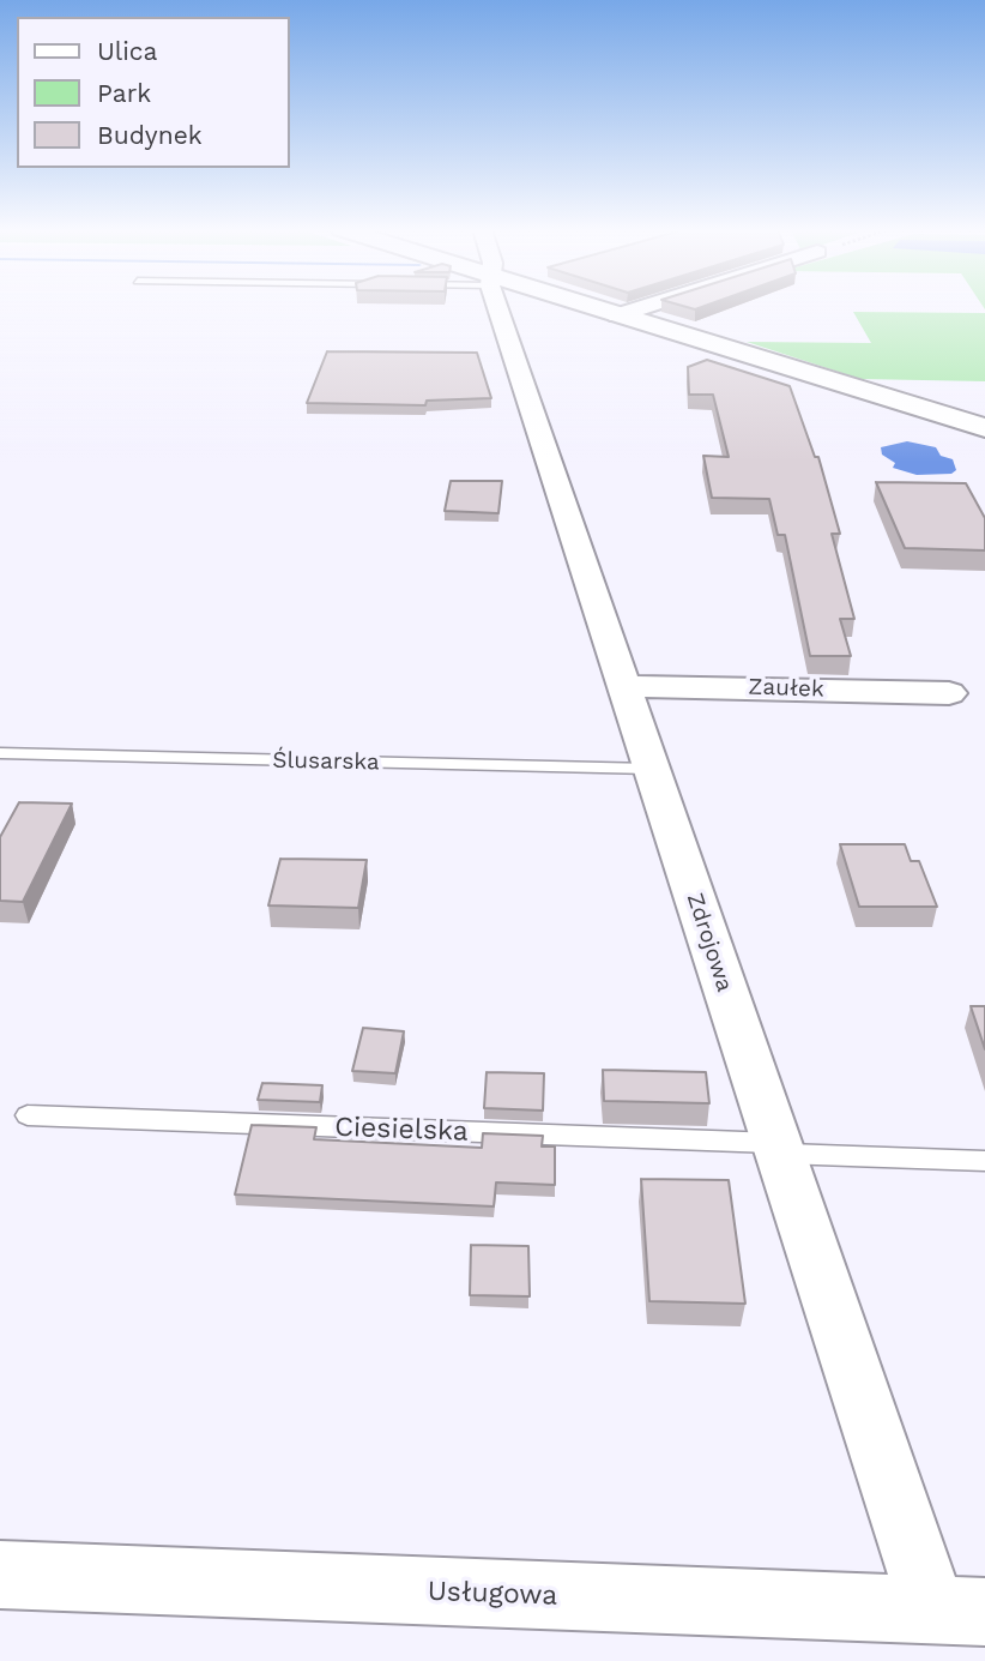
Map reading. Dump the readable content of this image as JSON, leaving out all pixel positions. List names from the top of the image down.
{
  "streets": {
    "street": ["Zaułek", "Zdrojowa", "Usługowa"],
    "lane": ["Ślusarska", "Ciesielska"]
  },
  "crossings": [
    ["Zaułek", "Zdrojowa"],
    ["Ślusarska", "Zdrojowa"],
    ["Zdrojowa", "Ciesielska"],
    ["Zdrojowa", "Usługowa"]
  ],
  "legend": ["Ulica", "Park", "Budynek"]
}
